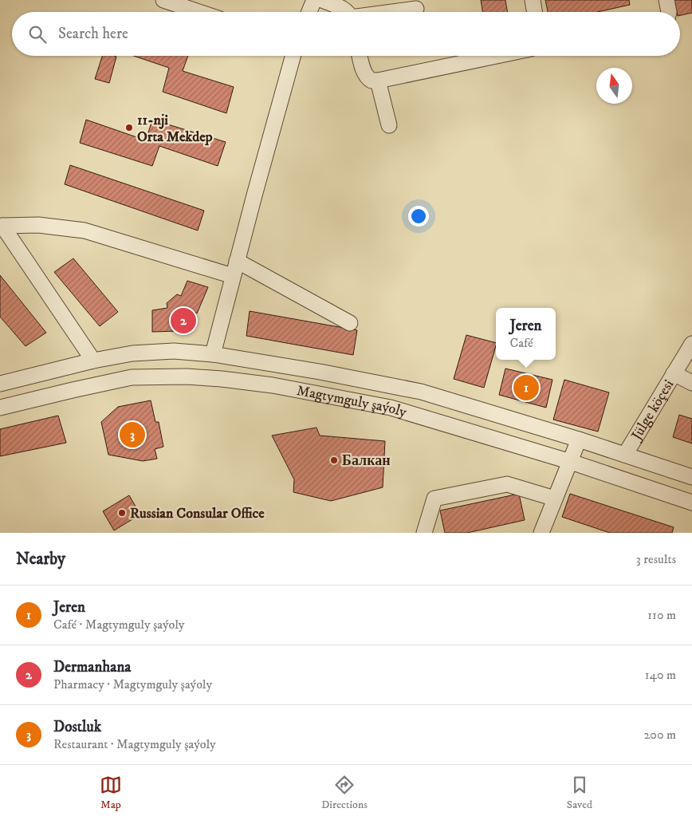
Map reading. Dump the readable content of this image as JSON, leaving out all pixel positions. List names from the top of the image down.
{
  "streets": {
    "street": ["Magtymguly şaýoly", "Jülge köçesi"]
  },
  "crossings": [
    ["Magtymguly şaýoly", "Jülge köçesi"]
  ],
  "places": ["11-nji Orta Mekdep", "Балкан", "Russian Consular Office"],
  "north": "top",
  "page": {
    "search": "Search here",
    "pins": ["2", "1", "3"],
    "popup": ["Jeren", "Café"],
    "heading": ["Nearby", "3 results"],
    "list": [
      {
        "mark": "1",
        "name": "Jeren",
        "note": "Café · Magtymguly şaýoly",
        "value": "110 m"
      },
      {
        "mark": "2",
        "name": "Dermanhana",
        "note": "Pharmacy · Magtymguly şaýoly",
        "value": "140 m"
      },
      {
        "mark": "3",
        "name": "Dostluk",
        "note": "Restaurant · Magtymguly şaýoly",
        "value": "200 m"
      }
    ],
    "nav": ["Map", "Directions", "Saved"]
  }
}
